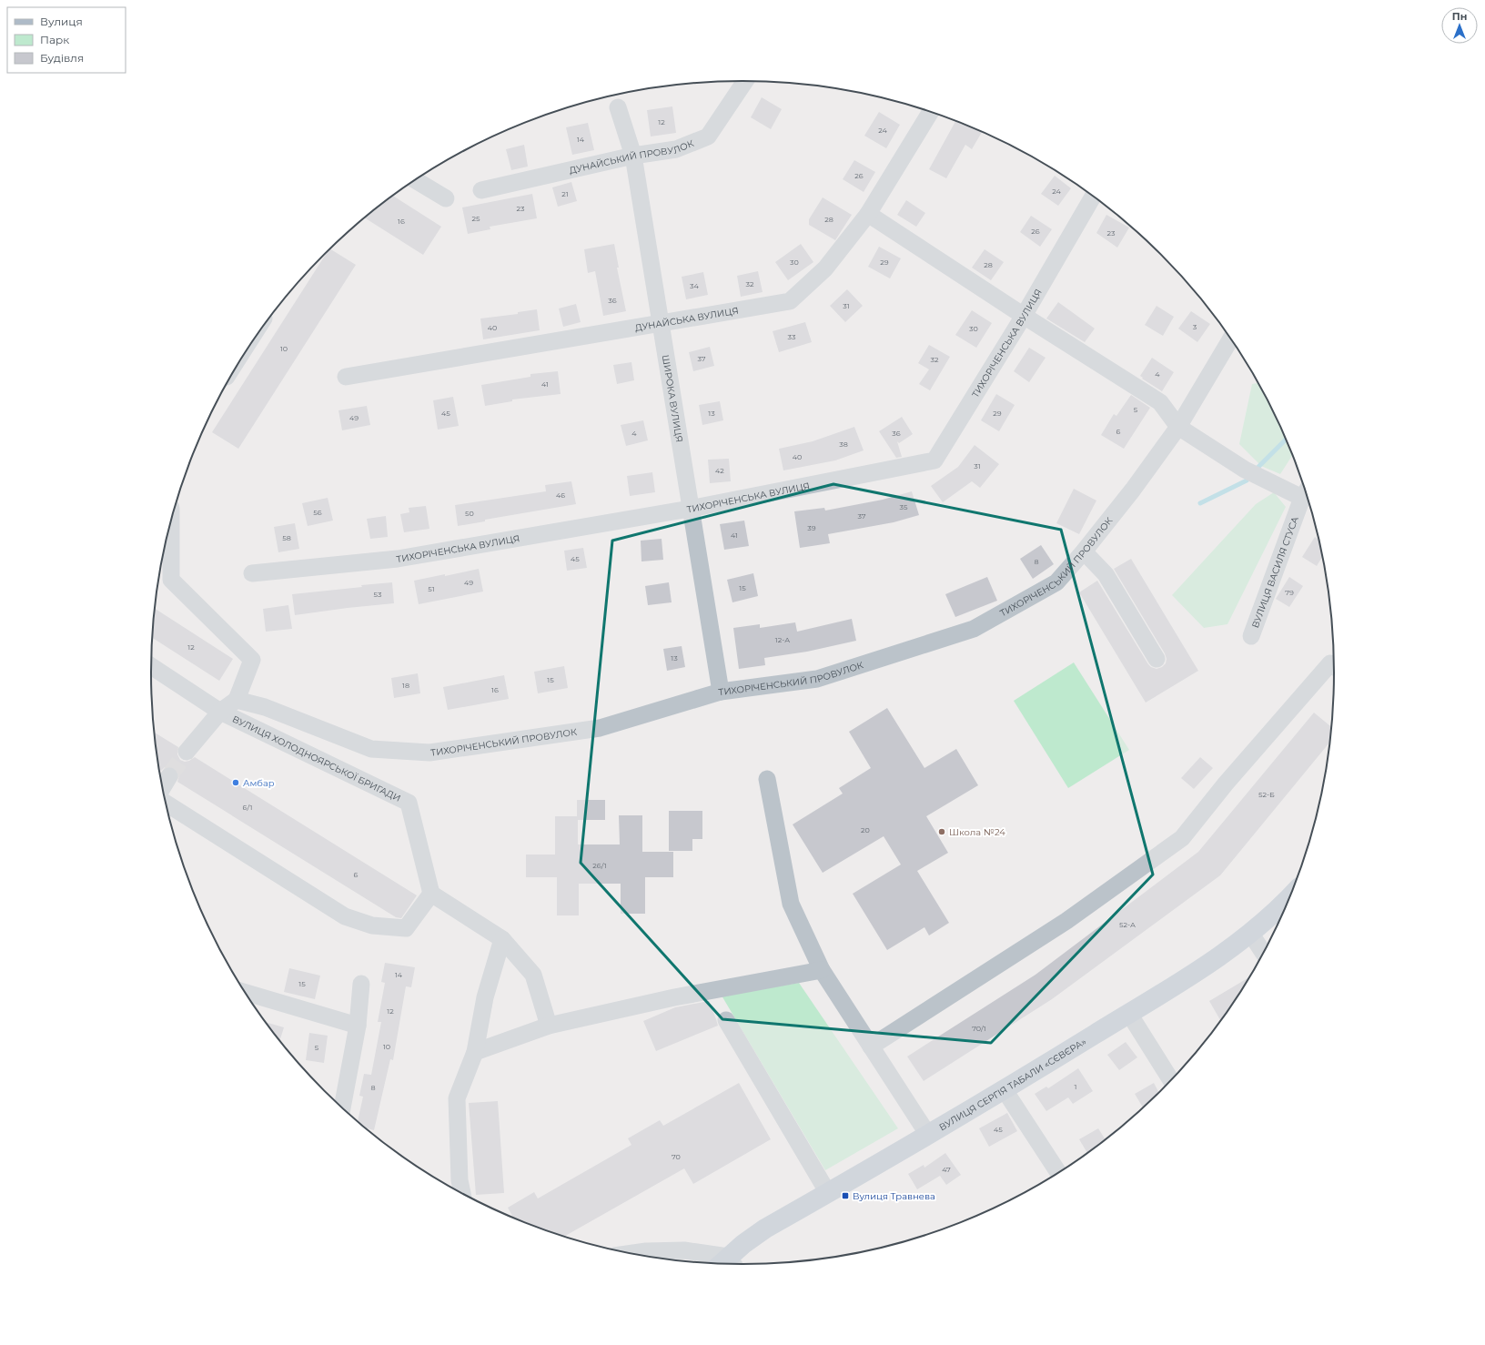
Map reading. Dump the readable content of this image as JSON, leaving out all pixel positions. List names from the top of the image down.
{
  "streets": {
    "main road": ["ВУЛИЦЯ СЕРГІЯ ТАБАЛИ «СЄВЄРА»"],
    "street": [
      "ДУНАЙСЬКИЙ ПРОВУЛОК",
      "ДУНАЙСЬКА ВУЛИЦЯ",
      "ТИХОРІЧЕНСЬКА ВУЛИЦЯ",
      "ШИРОКА ВУЛИЦЯ",
      "ТИХОРІЧЕНСЬКИЙ ПРОВУЛОК",
      "ВУЛИЦЯ ВАСИЛЯ СТУСА",
      "ВУЛИЦЯ ХОЛОДНОЯРСЬКОЇ БРИГАДИ"
    ]
  },
  "crossings": [
    ["ДУНАЙСЬКИЙ ПРОВУЛОК", "ШИРОКА ВУЛИЦЯ"],
    ["ДУНАЙСЬКА ВУЛИЦЯ", "ШИРОКА ВУЛИЦЯ"],
    ["ТИХОРІЧЕНСЬКА ВУЛИЦЯ", "ШИРОКА ВУЛИЦЯ"],
    ["ШИРОКА ВУЛИЦЯ", "ТИХОРІЧЕНСЬКИЙ ПРОВУЛОК"]
  ],
  "places": {
    "other": ["Амбар", "Школа №24"],
    "transit": ["Вулиця Травнева"]
  },
  "house_numbers": [
    "12",
    "24",
    "14",
    "26",
    "24",
    "21",
    "23",
    "25",
    "28",
    "16",
    "26",
    "23",
    "30",
    "29",
    "28",
    "32",
    "34",
    "36",
    "31",
    "3",
    "40",
    "30",
    "33",
    "10",
    "37",
    "32",
    "4",
    "41",
    "5",
    "45",
    "13",
    "29",
    "49",
    "6",
    "4",
    "36",
    "38",
    "40",
    "31",
    "42",
    "46",
    "35",
    "56",
    "50",
    "37",
    "39",
    "41",
    "58",
    "45",
    "8",
    "49",
    "15",
    "51",
    "79",
    "53",
    "12-А",
    "12",
    "13",
    "15",
    "18",
    "16",
    "52-Б",
    "6/1",
    "20",
    "26/1",
    "6",
    "52-А",
    "14",
    "15",
    "12",
    "70/1",
    "10",
    "5",
    "1",
    "8",
    "45",
    "70",
    "47"
  ],
  "legend": ["Вулиця", "Парк", "Будівля"],
  "north": "top"
}
